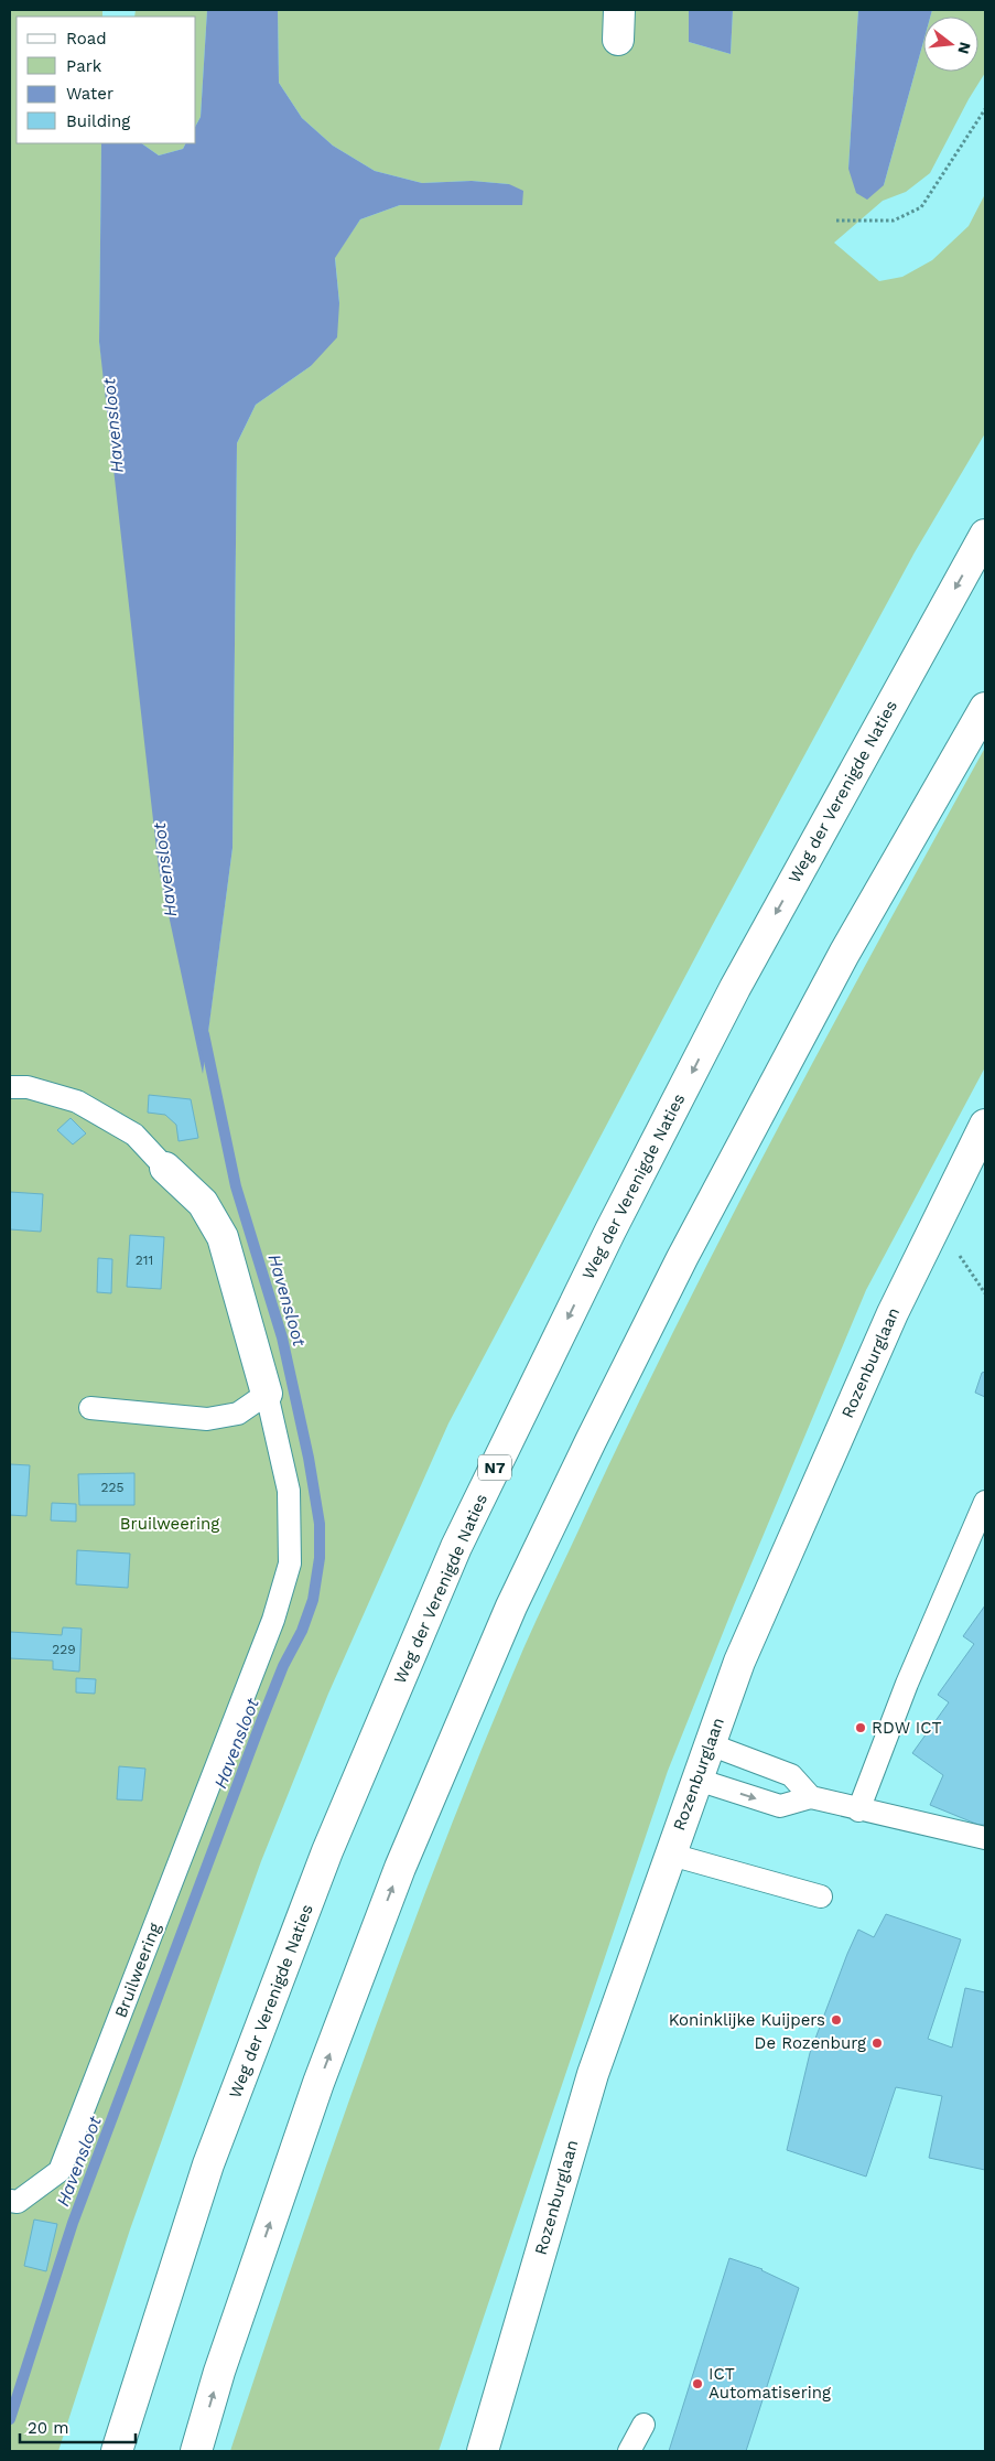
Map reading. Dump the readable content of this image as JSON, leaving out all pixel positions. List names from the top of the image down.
{
  "streets": {
    "main road": [
      "Weg der Verenigde Naties",
      "Rozenburglaan",
      "N7",
      "Bruilweering"
    ]
  },
  "water": ["Havensloot"],
  "parks": ["Bruilweering"],
  "places": [
    "RDW ICT",
    "Koninklijke Kuijpers",
    "De Rozenburg",
    "ICT Automatisering"
  ],
  "house_numbers": ["211", "225", "229"],
  "legend": [
    "Road",
    "Park",
    "Water",
    "Building"
  ],
  "scale_bar": "20 m",
  "north": "right"
}
